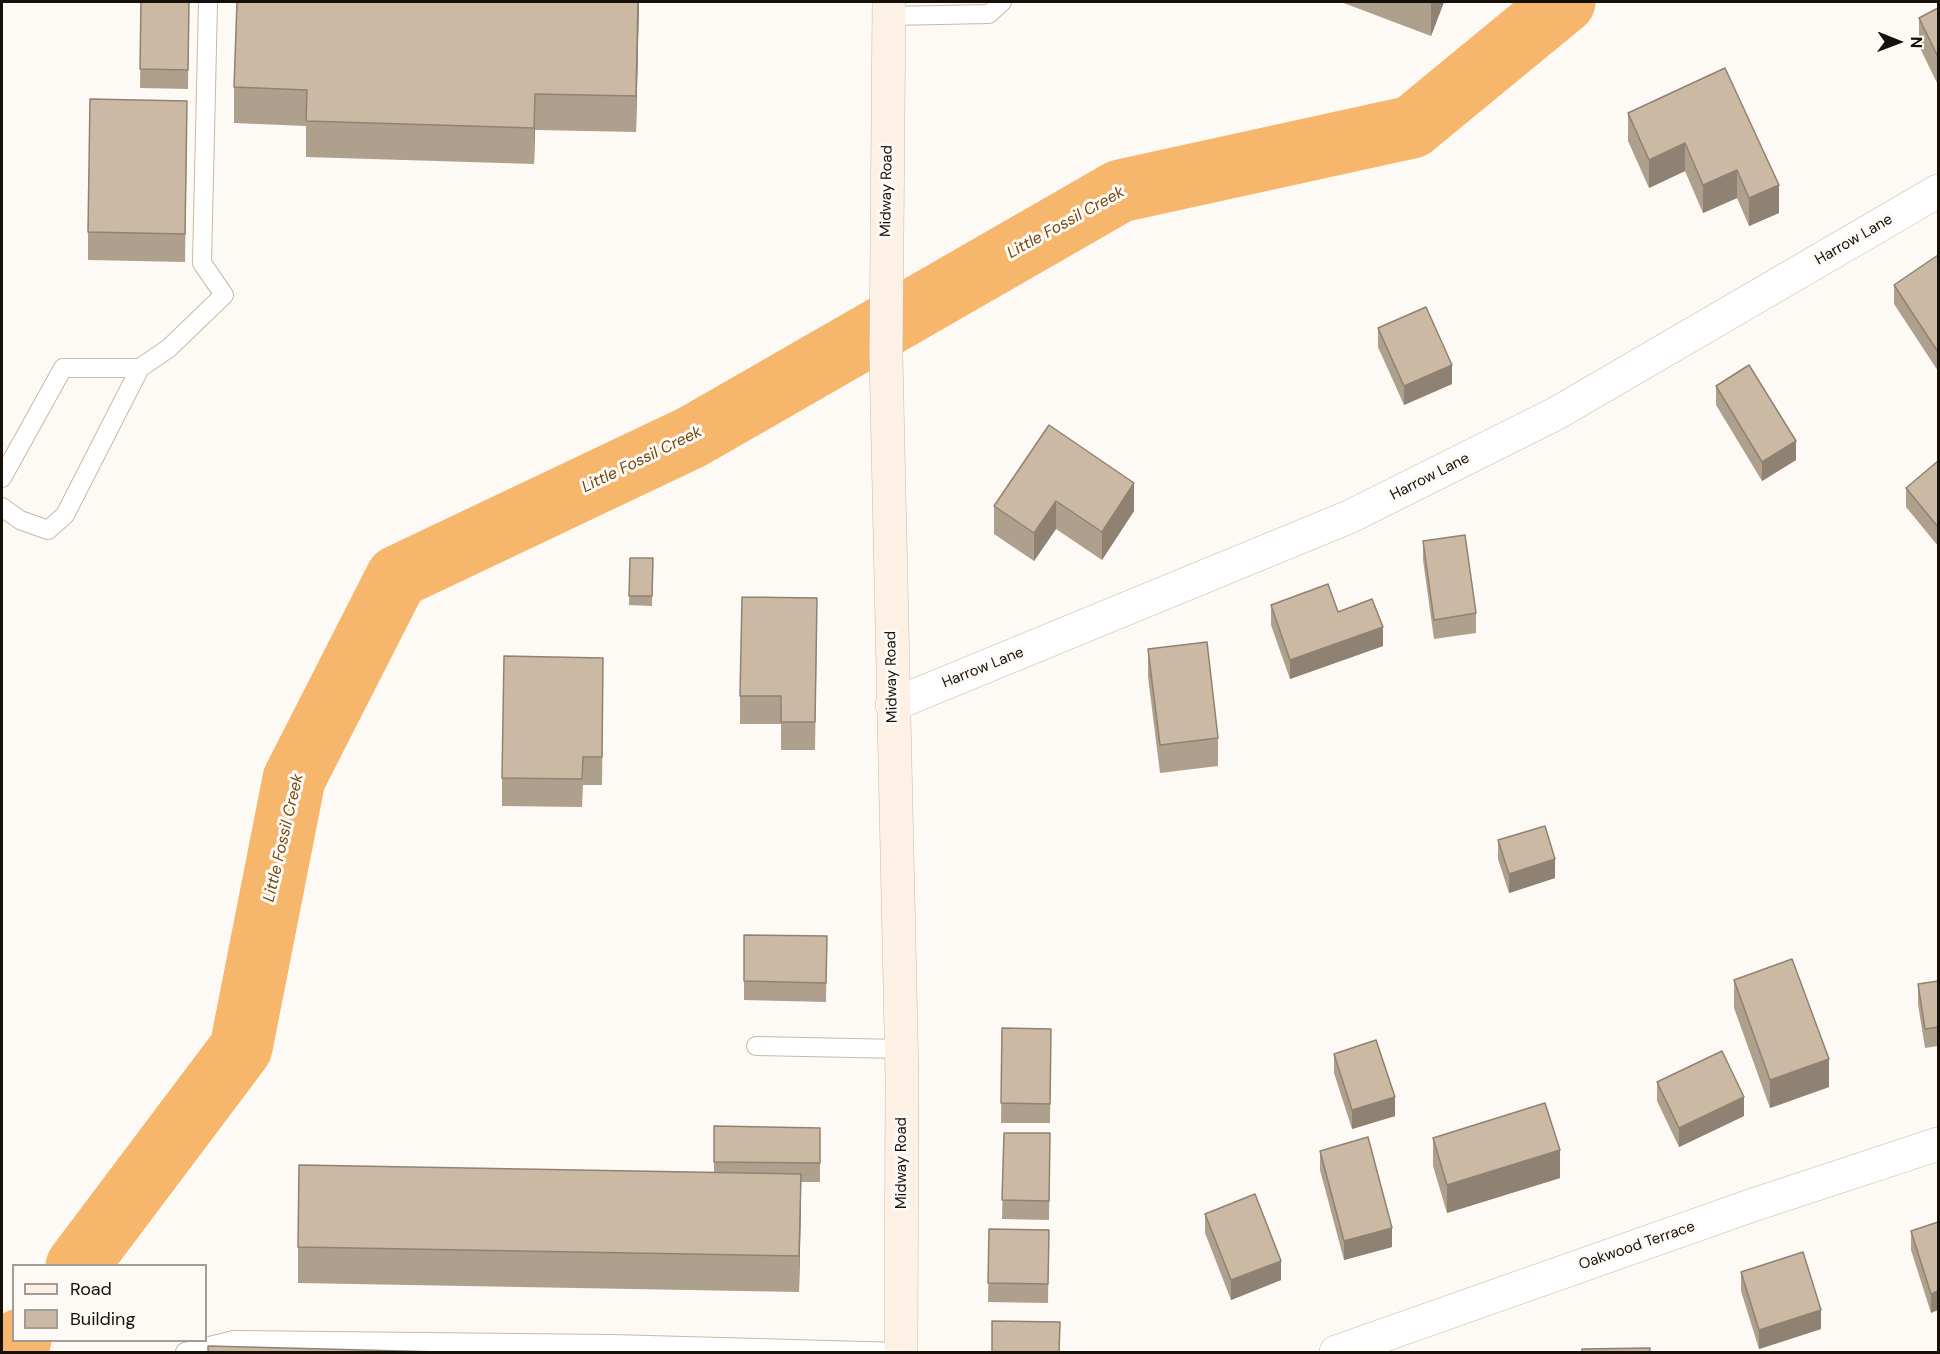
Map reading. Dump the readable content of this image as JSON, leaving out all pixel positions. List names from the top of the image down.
{
  "streets": {
    "main road": ["Midway Road"],
    "street": ["Harrow Lane", "Oakwood Terrace"]
  },
  "crossings": [
    ["Midway Road", "Harrow Lane"]
  ],
  "water": ["Little Fossil Creek"],
  "legend": ["Road", "Building"],
  "north": "right"
}
